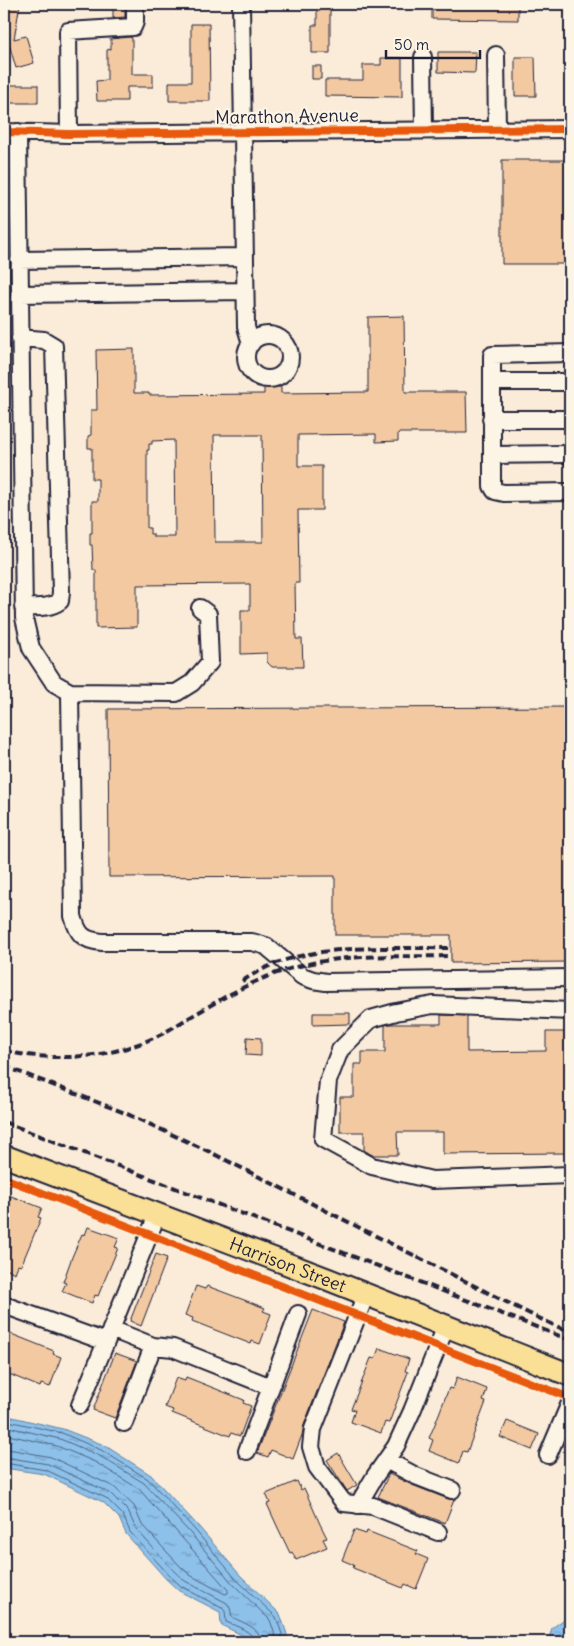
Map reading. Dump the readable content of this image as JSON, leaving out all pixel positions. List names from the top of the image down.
{
  "streets": {
    "main road": ["Harrison Street"],
    "street": ["Marathon Avenue"]
  },
  "scale_bar": "50 m"
}
